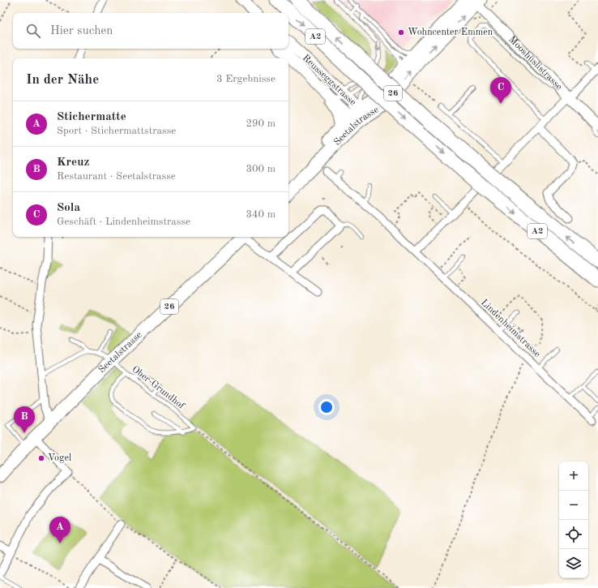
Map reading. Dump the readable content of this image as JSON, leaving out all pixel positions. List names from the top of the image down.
{
  "streets": {
    "highway": ["A2"],
    "main road": ["Reusseggstrasse", "26", "Seetalstrasse"],
    "street": ["Mooshüslistrasse", "Lindenheimstrasse"],
    "lane": ["Ober-Grundhof"]
  },
  "crossings": [
    ["Mooshüslistrasse", "Seetalstrasse"],
    ["Reusseggstrasse", "Seetalstrasse"],
    ["Seetalstrasse", "Ober-Grundhof"]
  ],
  "places": ["Wohncenter Emmen", "Vogel"],
  "page": {
    "search": "Hier suchen",
    "heading": ["In der Nähe", "3 Ergebnisse"],
    "pins": ["C", "B", "A"],
    "list": [
      {
        "mark": "A",
        "name": "Stichermatte",
        "note": "Sport · Stichermattstrasse",
        "value": "290 m"
      },
      {
        "mark": "B",
        "name": "Kreuz",
        "note": "Restaurant · Seetalstrasse",
        "value": "300 m"
      },
      {
        "mark": "C",
        "name": "Sola",
        "note": "Geschäft · Lindenheimstrasse",
        "value": "340 m"
      }
    ],
    "map_buttons": ["+", "−"]
  }
}
